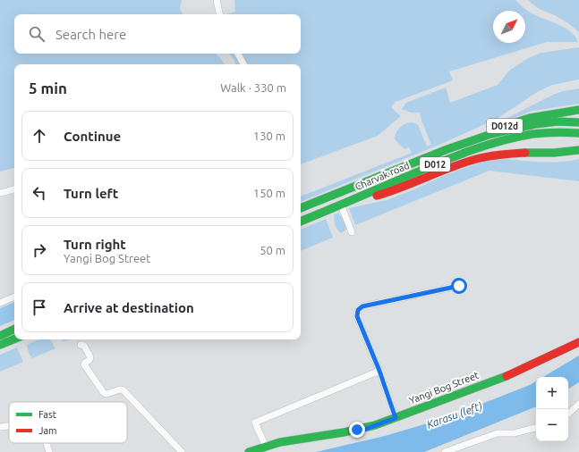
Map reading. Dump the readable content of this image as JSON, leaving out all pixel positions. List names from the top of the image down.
{
  "streets": {
    "main road": [
      "D012d",
      "D012",
      "Charvak road",
      "Yangi Bog Street"
    ]
  },
  "crossings": [
    ["D012d", "Charvak road"]
  ],
  "water": ["Karasu (left)"],
  "legend": ["Fast", "Jam"],
  "north": "top right",
  "page": {
    "search": "Search here",
    "heading": ["5 min", "Walk · 330 m"],
    "list": [
      ["Continue", "130 m"],
      ["Turn left", "150 m"],
      ["Turn right", "Yangi Bog Street", "50 m"],
      "Arrive at destination"
    ],
    "map_buttons": ["+", "−"]
  }
}
